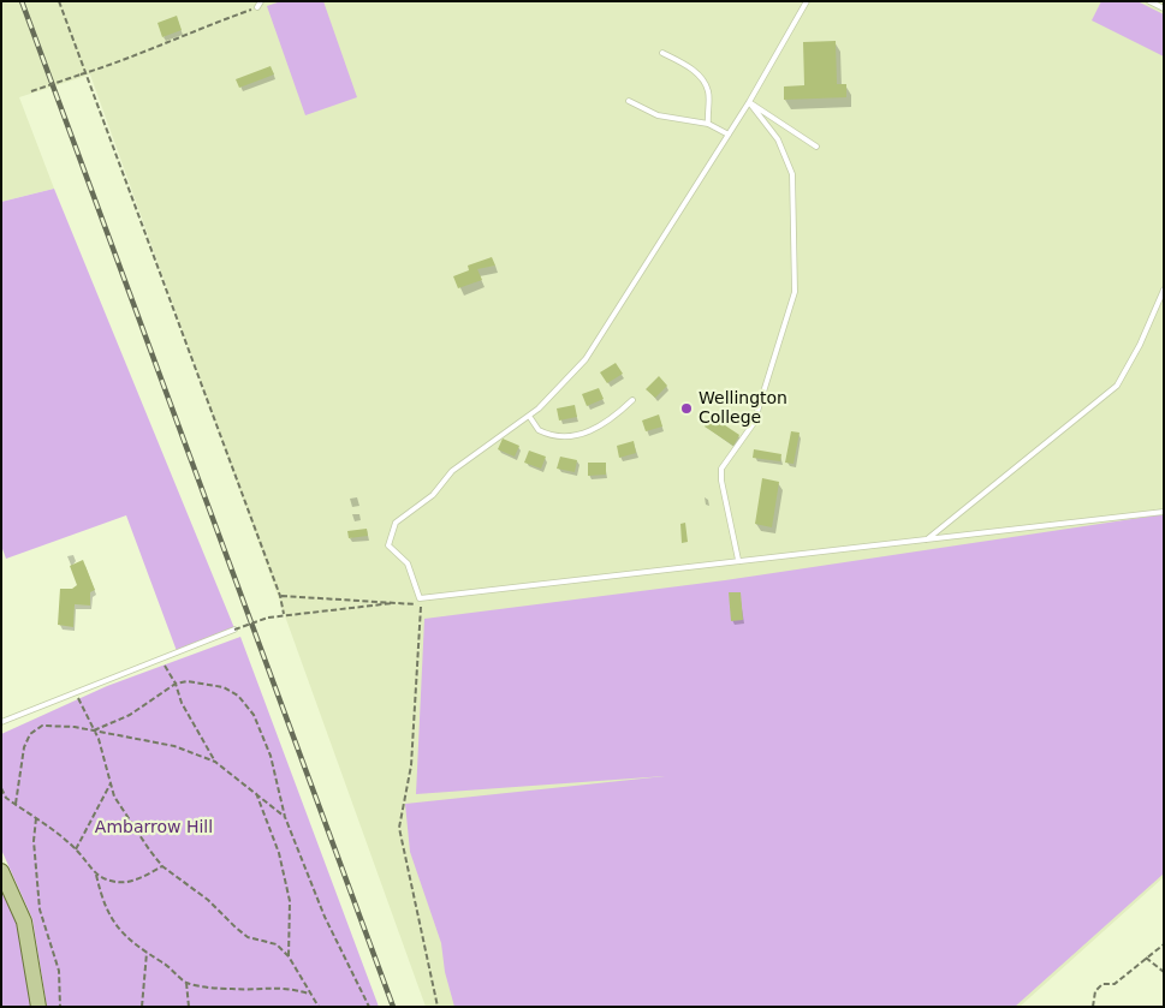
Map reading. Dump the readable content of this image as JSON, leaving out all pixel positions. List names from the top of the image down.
{
  "parks": ["Ambarrow Hill"],
  "places": ["Wellington College"]
}
